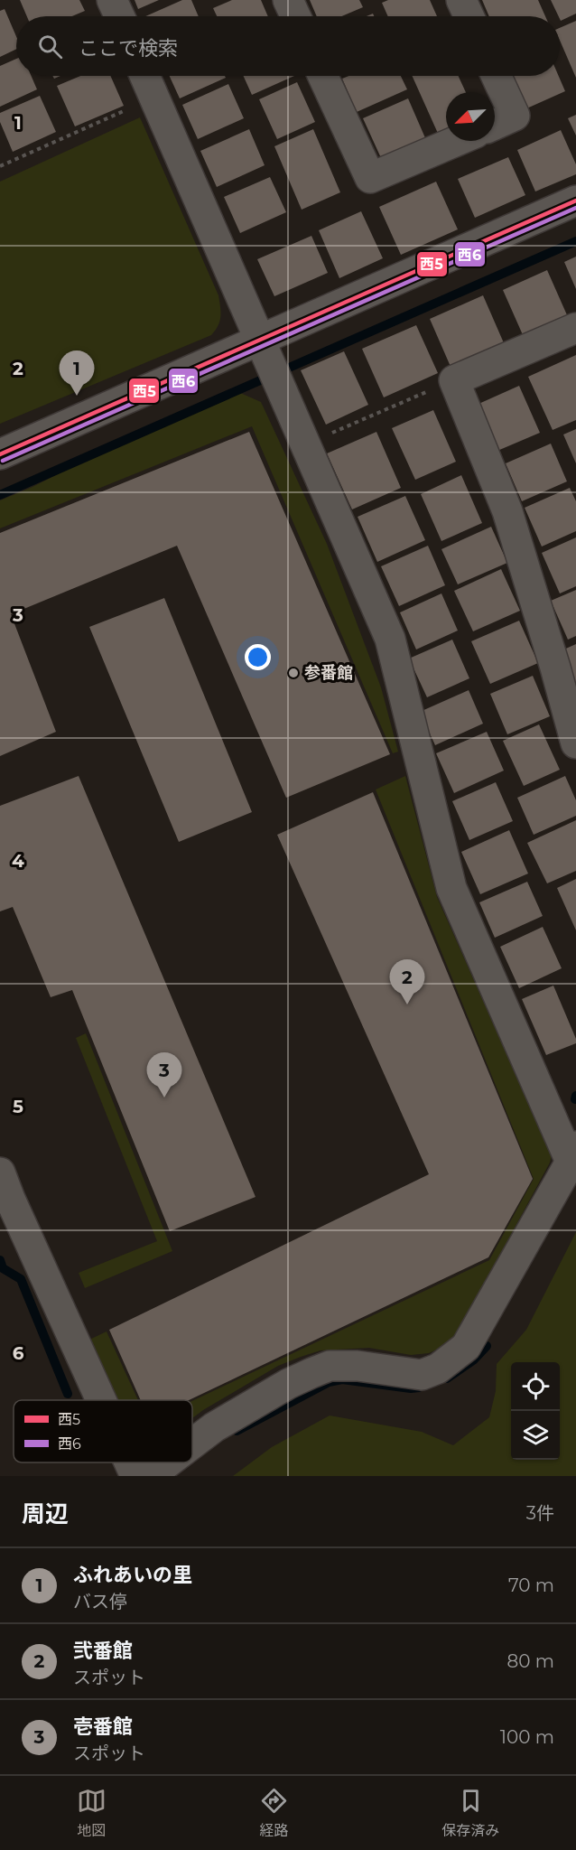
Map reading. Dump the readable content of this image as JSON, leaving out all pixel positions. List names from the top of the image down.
{
  "places": ["参番館"],
  "lines": ["transit line 西5", "transit line 西6"],
  "legend": ["西5", "西6"],
  "north": "bottom left",
  "page": {
    "search": "ここで検索",
    "pins": ["1", "2", "3"],
    "heading": ["周辺", "3件"],
    "list": [
      {
        "mark": "1",
        "name": "ふれあいの里",
        "note": "バス停",
        "value": "70 m"
      },
      {
        "mark": "2",
        "name": "弐番館",
        "note": "スポット",
        "value": "80 m"
      },
      {
        "mark": "3",
        "name": "壱番館",
        "note": "スポット",
        "value": "100 m"
      }
    ],
    "nav": ["地図", "経路", "保存済み"]
  },
  "grid": {
    "rows": [
      "1",
      "2",
      "3",
      "4",
      "5",
      "6"
    ]
  }
}
